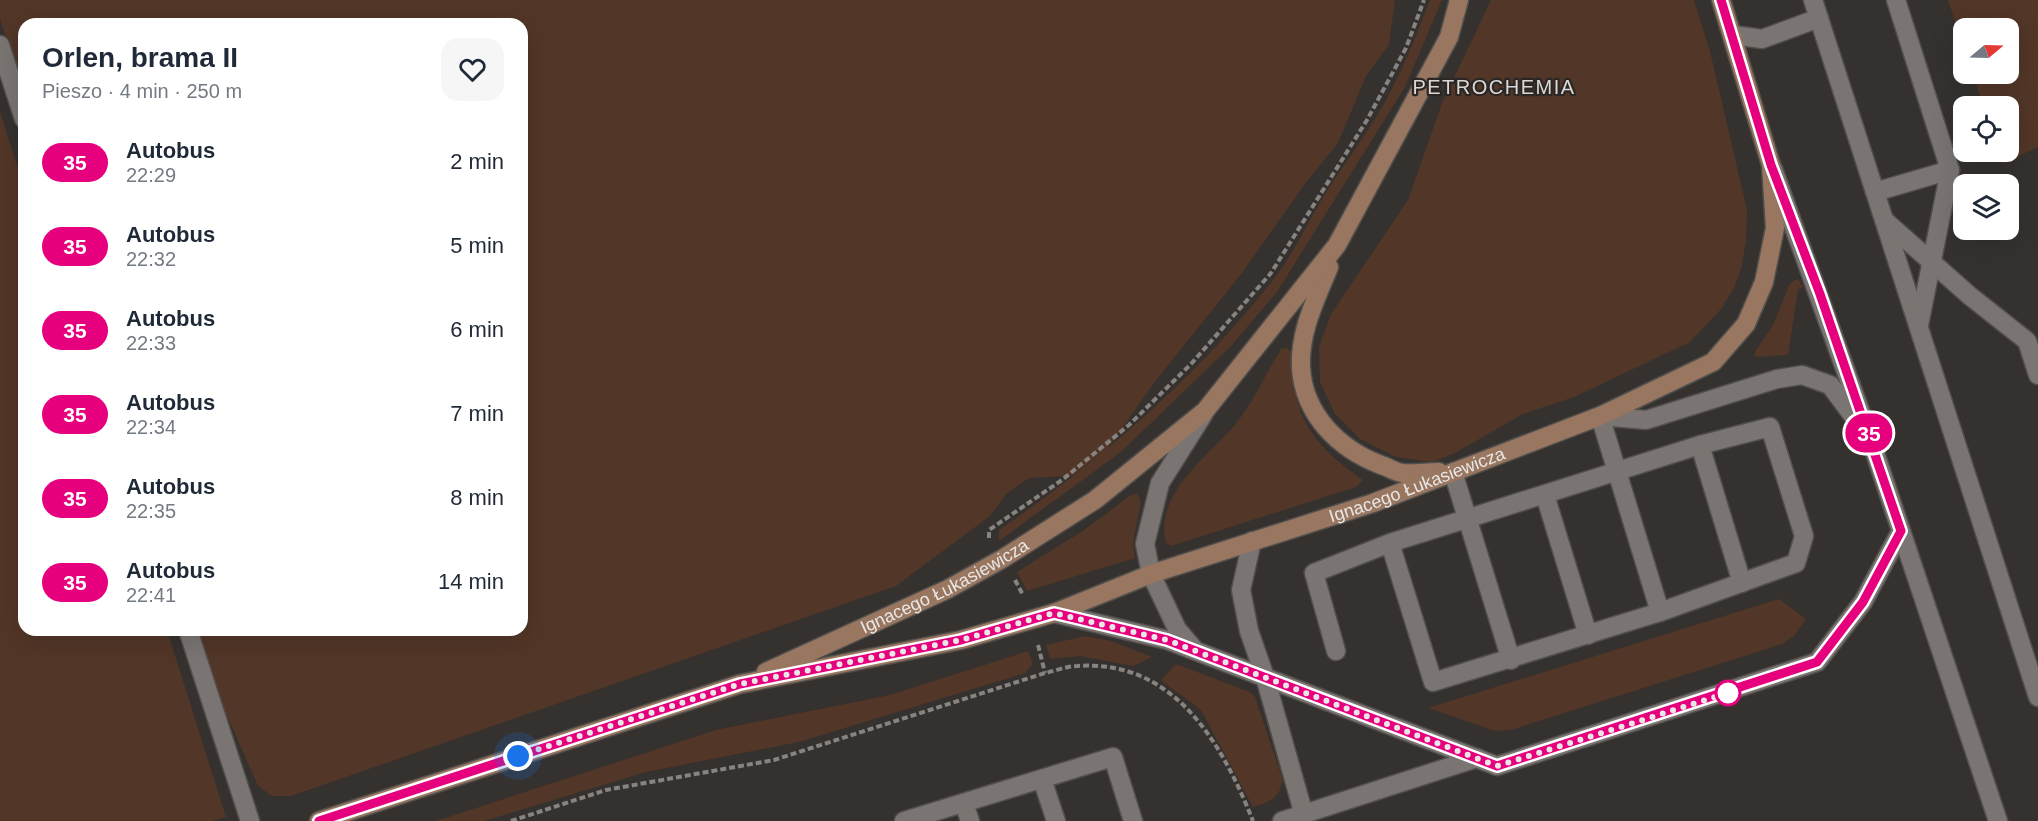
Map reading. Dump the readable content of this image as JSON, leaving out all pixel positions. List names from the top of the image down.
{
  "streets": {
    "main road": ["Ignacego Łukasiewicza"]
  },
  "districts": ["PETROCHEMIA"],
  "lines": ["bus line 35"],
  "north": "right",
  "page": {
    "on_map": "35",
    "heading": ["Orlen, brama II", "Pieszo · 4 min · 250 m"],
    "list": [
      {
        "mark": "35",
        "name": "Autobus",
        "note": "22:29",
        "value": "2 min"
      },
      {
        "mark": "35",
        "name": "Autobus",
        "note": "22:32",
        "value": "5 min"
      },
      {
        "mark": "35",
        "name": "Autobus",
        "note": "22:33",
        "value": "6 min"
      },
      {
        "mark": "35",
        "name": "Autobus",
        "note": "22:34",
        "value": "7 min"
      },
      {
        "mark": "35",
        "name": "Autobus",
        "note": "22:35",
        "value": "8 min"
      },
      {
        "mark": "35",
        "name": "Autobus",
        "note": "22:41",
        "value": "14 min"
      }
    ]
  }
}
